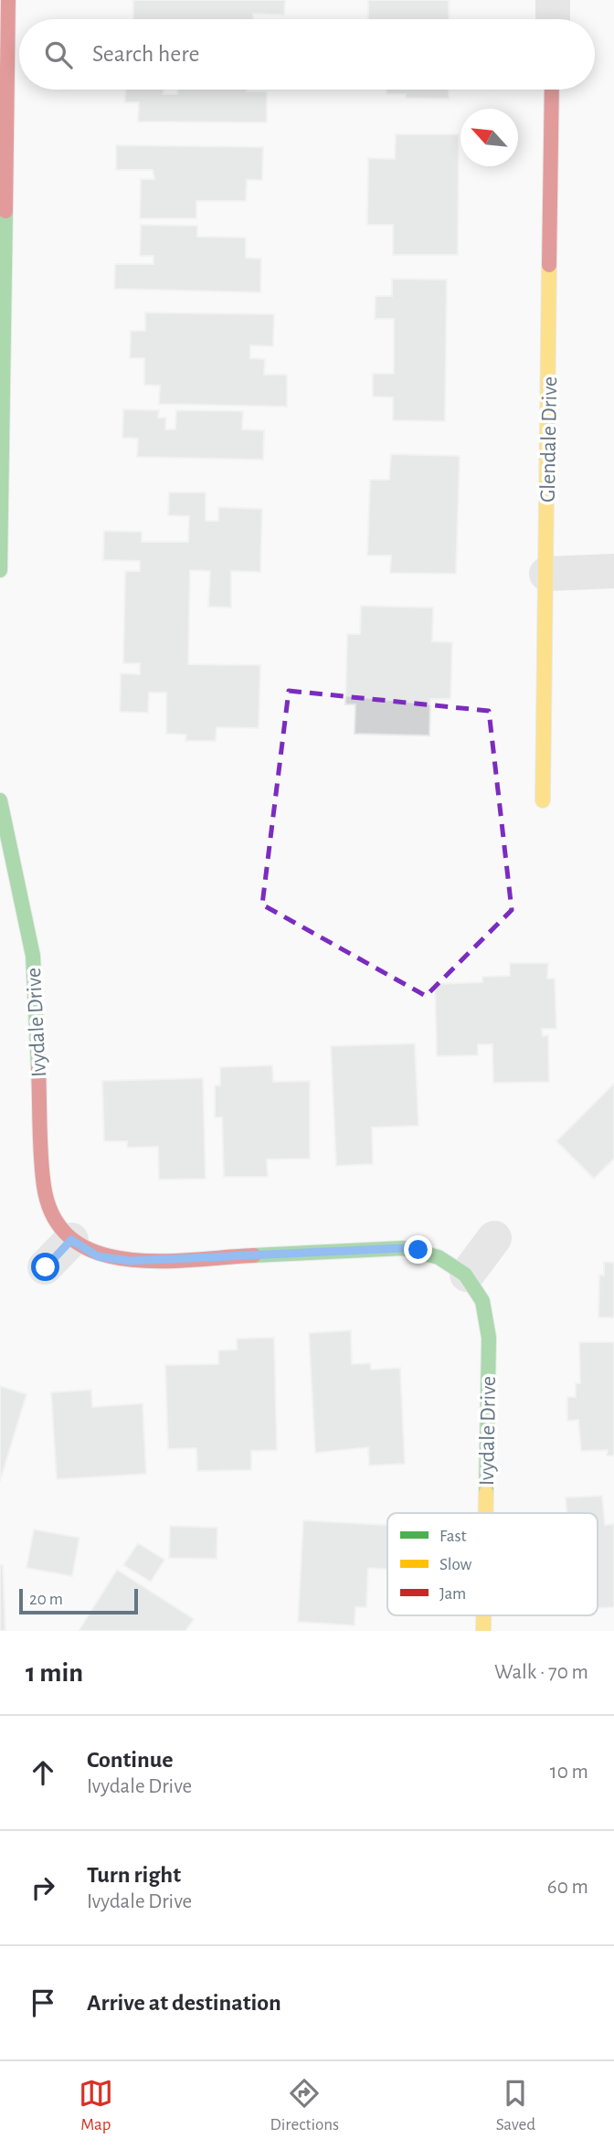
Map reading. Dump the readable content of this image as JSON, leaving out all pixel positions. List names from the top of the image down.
{
  "streets": {
    "street": ["Glendale Drive", "Ivydale Drive"]
  },
  "legend": ["Fast", "Slow", "Jam"],
  "scale_bar": "20 m",
  "north": "top left",
  "page": {
    "search": "Search here",
    "scale": "20 m",
    "heading": ["1 min", "Walk · 70 m"],
    "list": [
      ["Continue", "Ivydale Drive", "10 m"],
      ["Turn right", "Ivydale Drive", "60 m"],
      "Arrive at destination"
    ],
    "nav": ["Map", "Directions", "Saved"]
  }
}
